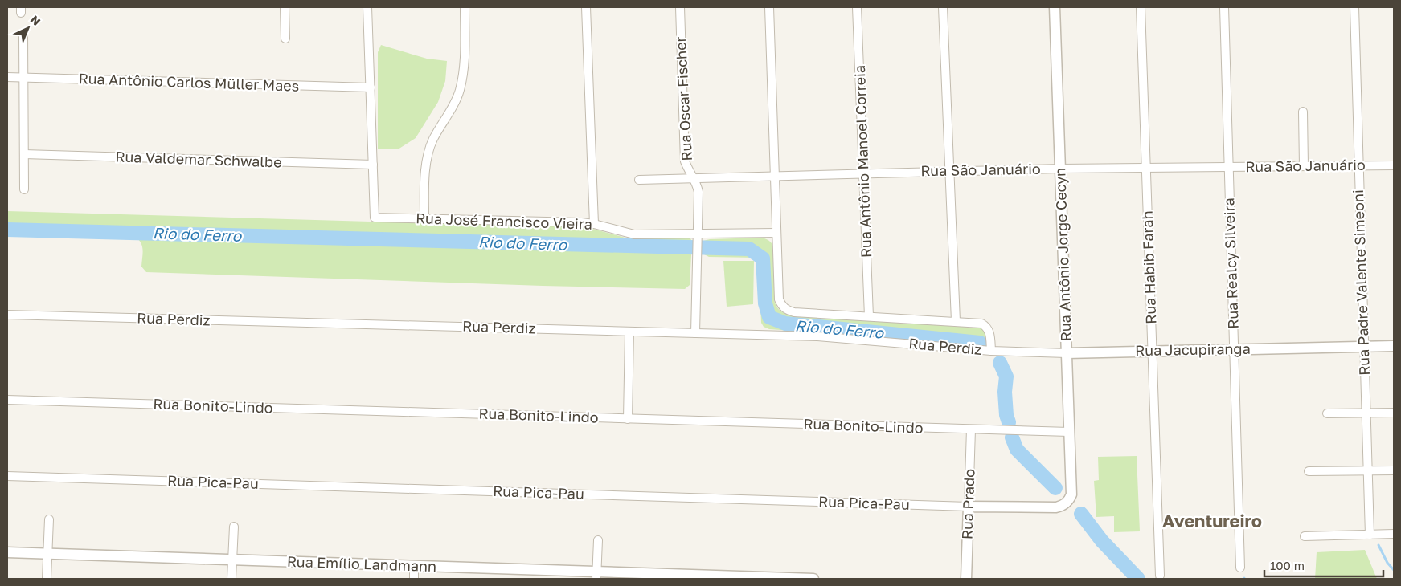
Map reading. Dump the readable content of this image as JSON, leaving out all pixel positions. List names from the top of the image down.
{
  "streets": {
    "street": [
      "Rua Antônio Carlos Müller Maes",
      "Rua Oscar Fischer",
      "Rua Valdemar Schwalbe",
      "Rua Antônio Manoel Correia",
      "Rua São Januário",
      "Rua José Francisco Vieira",
      "Rua Antônio Jorge Cecyn",
      "Rua Realcy Silveira",
      "Rua Habib Farah",
      "Rua Padre Valente Simeoni",
      "Rua Perdiz",
      "Rua Jacupiranga",
      "Rua Bonito-Lindo",
      "Rua Pica-Pau",
      "Rua Prado",
      "Rua Emílio Landmann"
    ]
  },
  "crossings": [
    ["Rua Oscar Fischer", "Rua São Januário"],
    ["Rua Oscar Fischer", "Rua José Francisco Vieira"],
    ["Rua Oscar Fischer", "Rua Perdiz"],
    ["Rua Valdemar Schwalbe", "Rua José Francisco Vieira"],
    ["Rua Antônio Manoel Correia", "Rua São Januário"],
    ["Rua São Januário", "Rua Antônio Jorge Cecyn"],
    ["Rua São Januário", "Rua Realcy Silveira"],
    ["Rua São Januário", "Rua Habib Farah"],
    ["Rua São Januário", "Rua Padre Valente Simeoni"],
    ["Rua Antônio Jorge Cecyn", "Rua Jacupiranga"],
    ["Rua Antônio Jorge Cecyn", "Rua Bonito-Lindo"],
    ["Rua Antônio Jorge Cecyn", "Rua Pica-Pau"],
    ["Rua Realcy Silveira", "Rua Jacupiranga"],
    ["Rua Habib Farah", "Rua Jacupiranga"],
    ["Rua Padre Valente Simeoni", "Rua Jacupiranga"],
    ["Rua Perdiz", "Rua Jacupiranga"],
    ["Rua Bonito-Lindo", "Rua Prado"],
    ["Rua Pica-Pau", "Rua Prado"]
  ],
  "districts": ["Aventureiro"],
  "water": ["Rio do Ferro"],
  "scale_bar": "100 m",
  "north": "top right"
}
